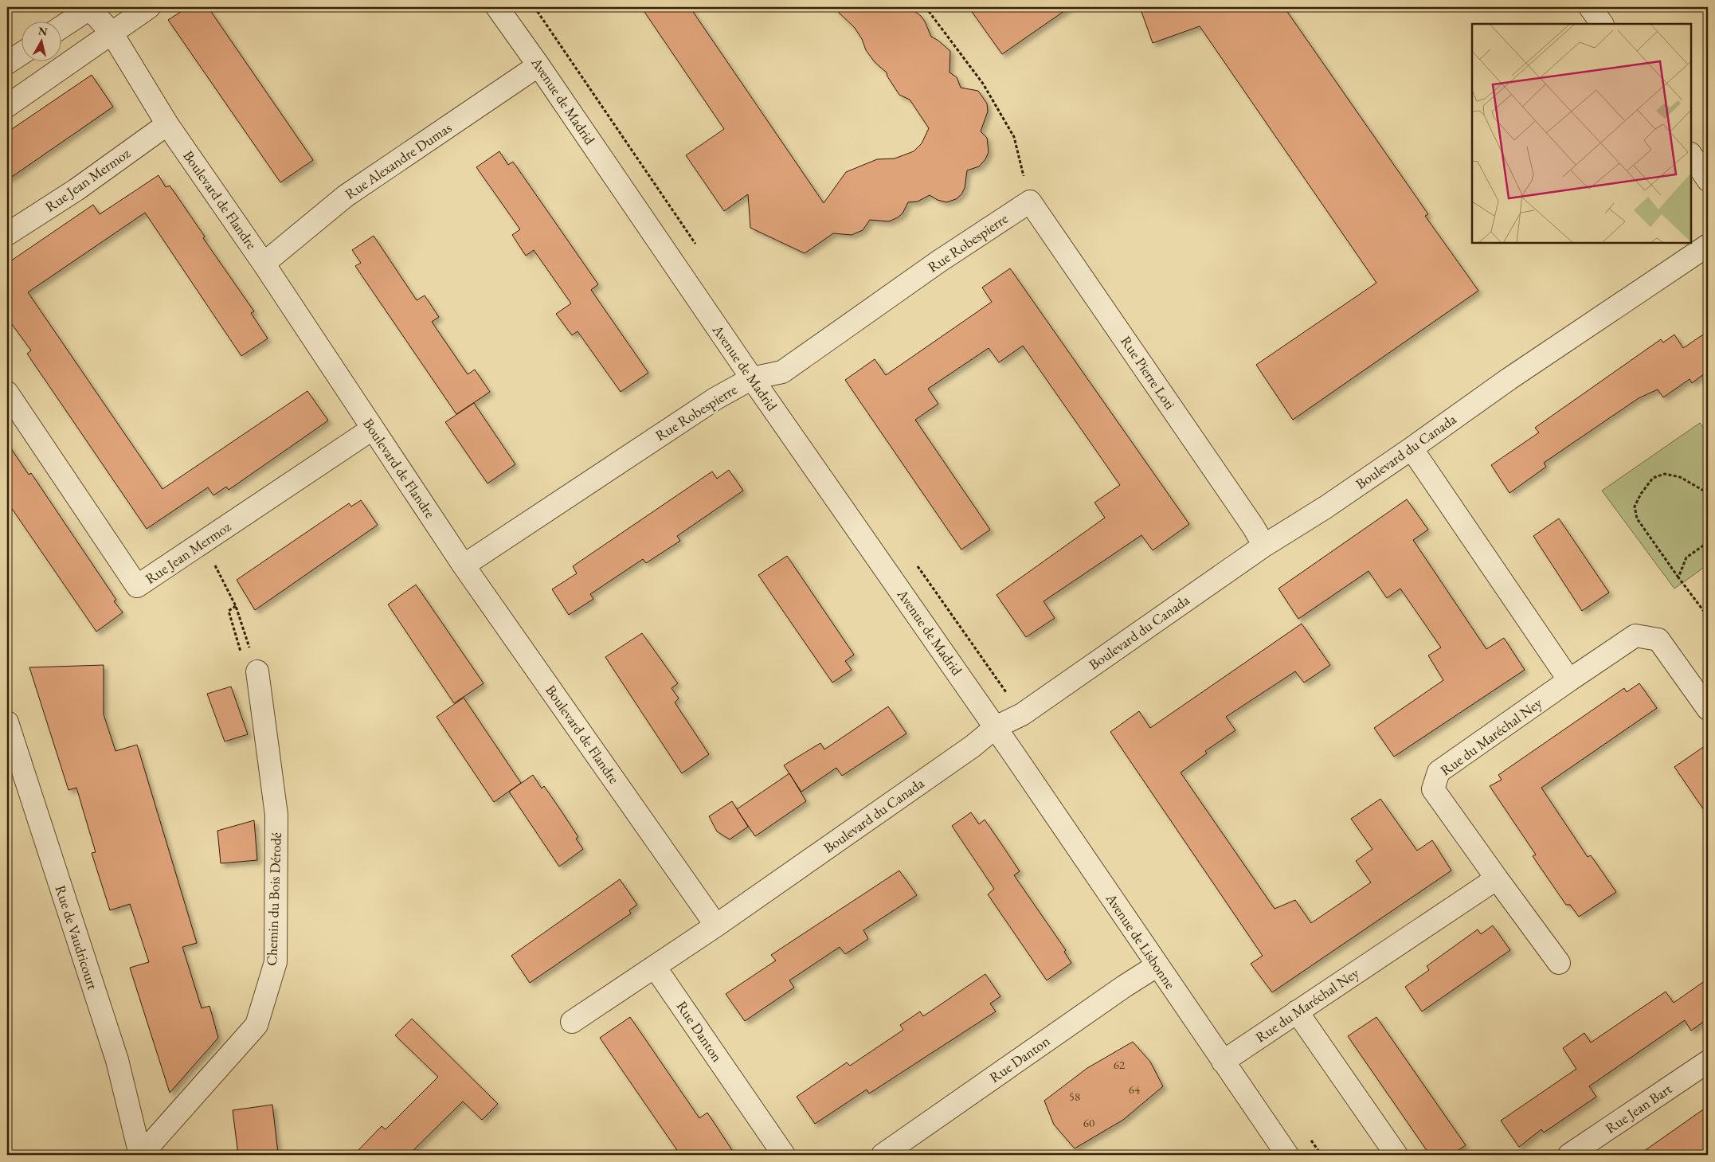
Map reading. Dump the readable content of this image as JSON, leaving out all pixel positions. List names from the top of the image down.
{
  "streets": {
    "street": [
      "Avenue de Madrid",
      "Rue Alexandre Dumas",
      "Rue Jean Mermoz",
      "Boulevard de Flandre",
      "Rue Robespierre",
      "Rue Pierre Loti",
      "Boulevard du Canada",
      "Rue du Maréchal Ney",
      "Chemin du Bois Dérodé",
      "Rue de Vaudricourt",
      "Avenue de Lisbonne",
      "Rue Danton",
      "Rue Jean Bart"
    ]
  },
  "crossings": [
    ["Avenue de Madrid", "Rue Alexandre Dumas"],
    ["Avenue de Madrid", "Rue Robespierre"],
    ["Avenue de Madrid", "Boulevard du Canada"],
    ["Avenue de Madrid", "Avenue de Lisbonne"],
    ["Rue Alexandre Dumas", "Boulevard de Flandre"],
    ["Rue Jean Mermoz", "Boulevard de Flandre"],
    ["Boulevard de Flandre", "Rue Robespierre"],
    ["Boulevard de Flandre", "Boulevard du Canada"],
    ["Rue Robespierre", "Rue Pierre Loti"],
    ["Rue Pierre Loti", "Boulevard du Canada"],
    ["Boulevard du Canada", "Avenue de Lisbonne"],
    ["Boulevard du Canada", "Rue Danton"],
    ["Rue du Maréchal Ney", "Avenue de Lisbonne"],
    ["Chemin du Bois Dérodé", "Rue de Vaudricourt"],
    ["Avenue de Lisbonne", "Rue Danton"]
  ],
  "house_numbers": [
    "62",
    "64",
    "58",
    "60"
  ],
  "north": "top"
}
